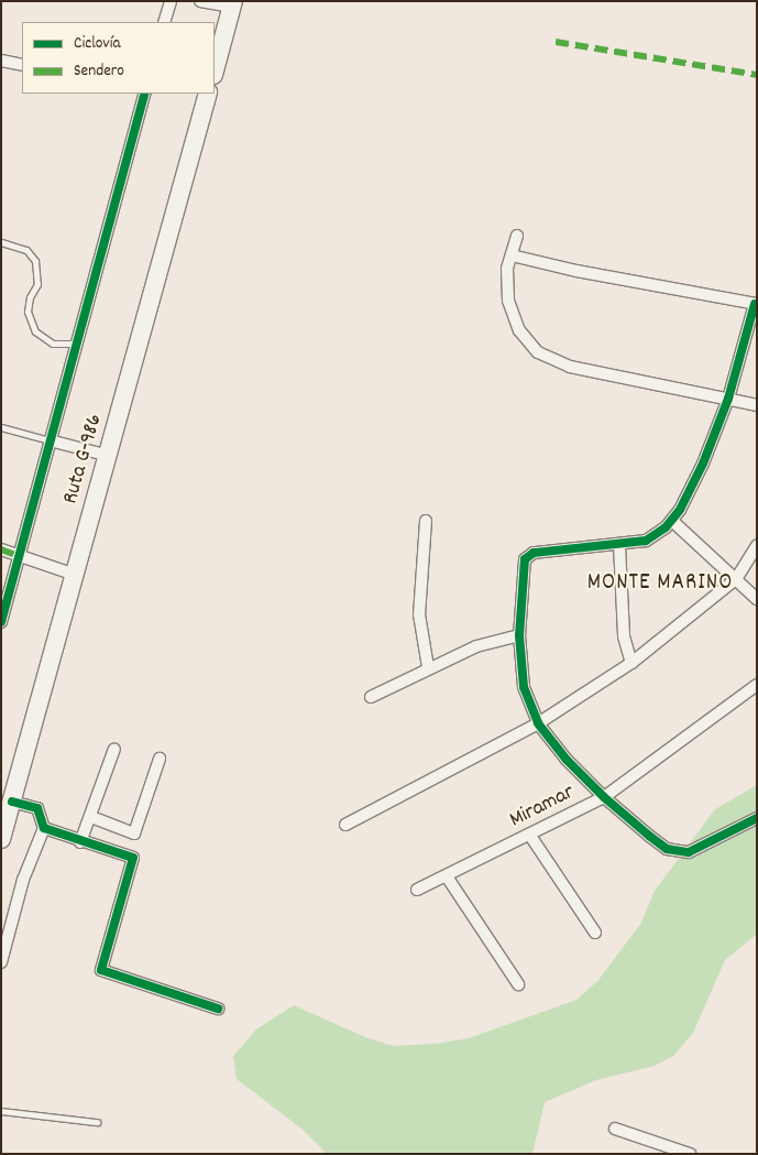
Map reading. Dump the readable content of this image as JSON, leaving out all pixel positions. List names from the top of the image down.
{
  "streets": {
    "main road": ["Ruta G-986"],
    "street": ["Miramar"]
  },
  "districts": ["MONTE MARINO"],
  "legend": ["Ciclovía", "Sendero"]
}
